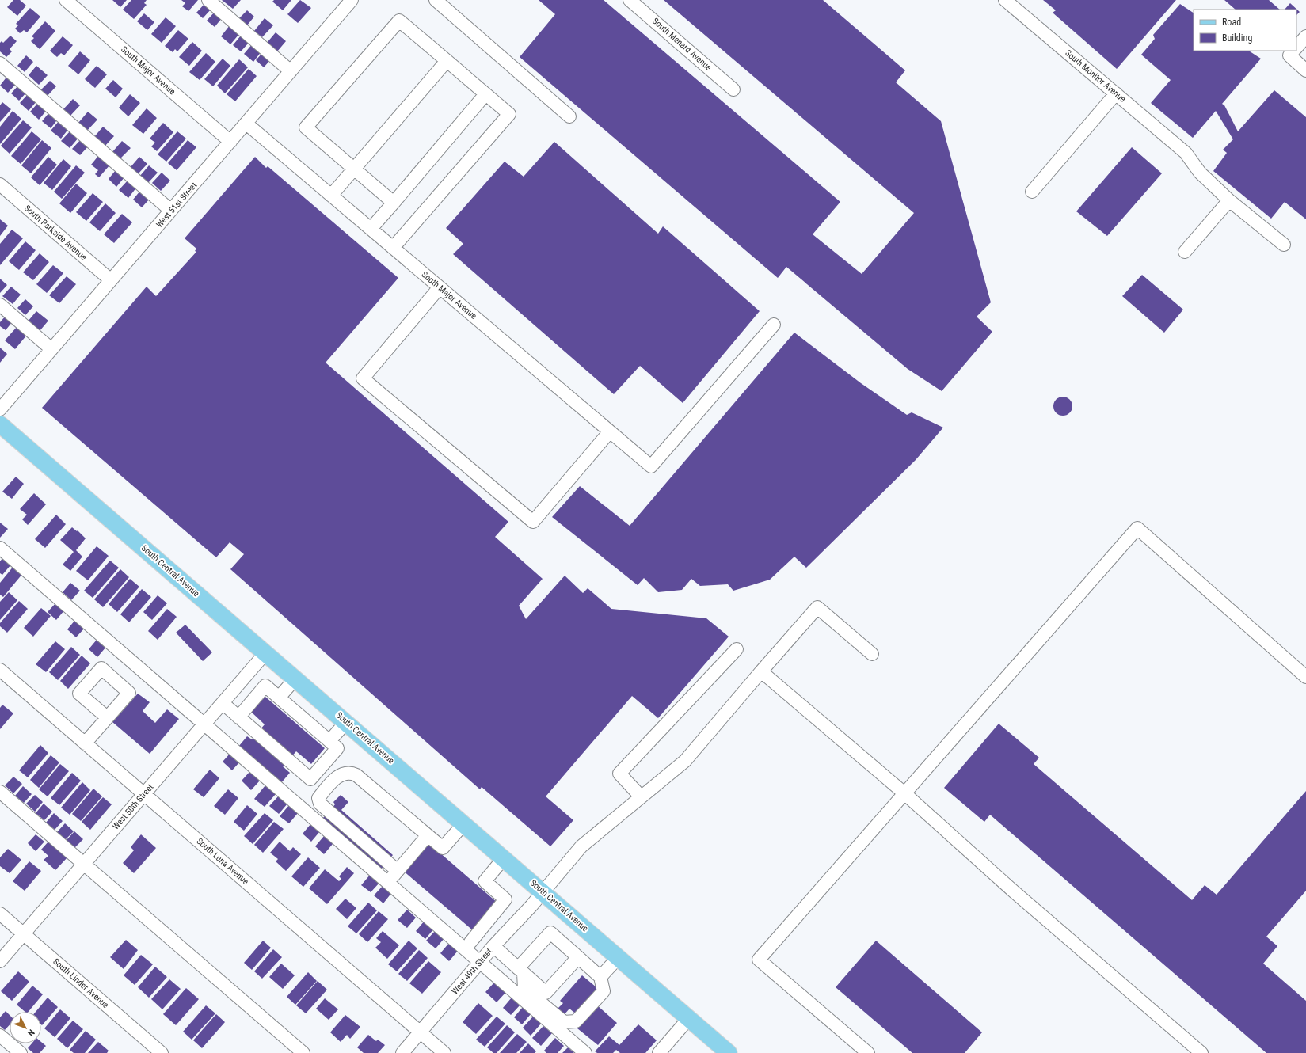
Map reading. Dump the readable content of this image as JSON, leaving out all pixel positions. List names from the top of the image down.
{
  "streets": {
    "main road": ["South Central Avenue"],
    "street": [
      "South Menard Avenue",
      "South Major Avenue",
      "South Monitor Avenue",
      "West 51st Street",
      "South Parkside Avenue",
      "West 50th Street",
      "South Luna Avenue",
      "West 49th Street",
      "South Linder Avenue"
    ]
  },
  "crossings": [
    ["South Major Avenue", "West 51st Street"],
    ["West 51st Street", "South Parkside Avenue"],
    ["South Central Avenue", "West 50th Street"],
    ["South Central Avenue", "West 49th Street"],
    ["West 50th Street", "South Luna Avenue"],
    ["West 50th Street", "South Linder Avenue"],
    ["South Luna Avenue", "West 49th Street"]
  ],
  "legend": ["Road", "Building"],
  "north": "bottom right"
}
